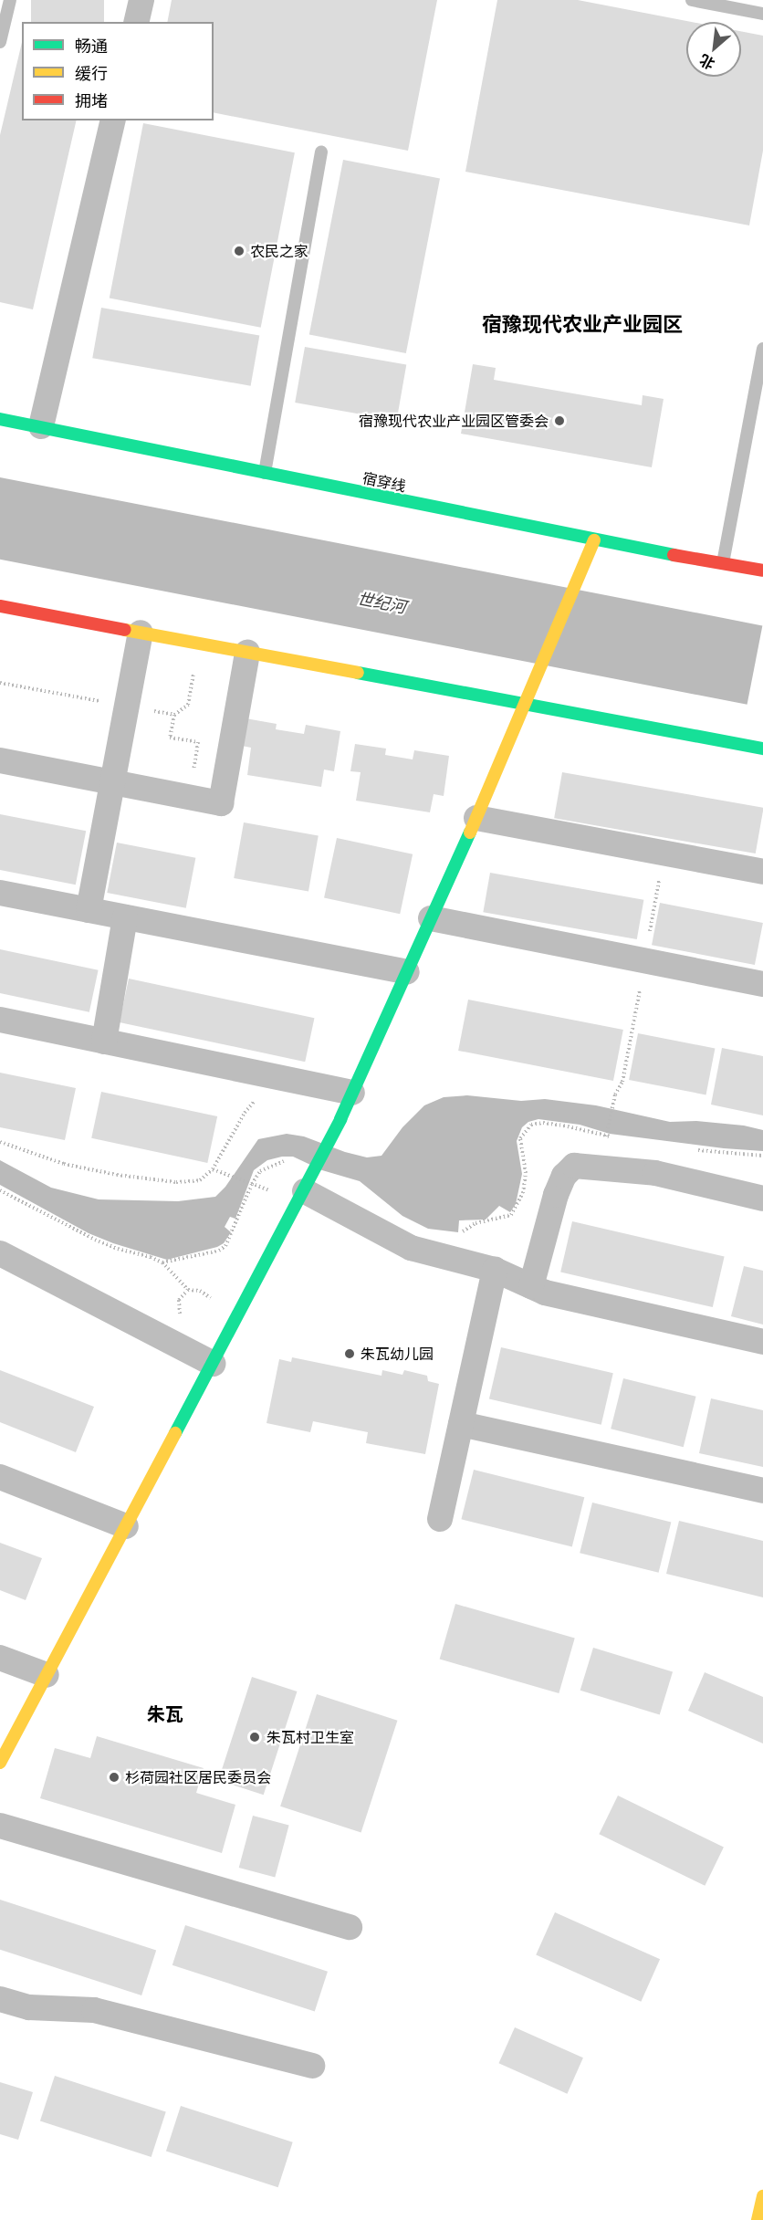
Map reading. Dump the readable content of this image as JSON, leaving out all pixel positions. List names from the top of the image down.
{
  "streets": {
    "street": ["宿穿线"]
  },
  "districts": ["宿豫现代农业产业园区", "朱瓦"],
  "water": ["世纪河"],
  "places": [
    "农民之家",
    "宿豫现代农业产业园区管委会",
    "朱瓦幼儿园",
    "朱瓦村卫生室",
    "杉荷园社区居民委员会"
  ],
  "legend": ["畅通", "缓行", "拥堵"],
  "north": "bottom left"
}
